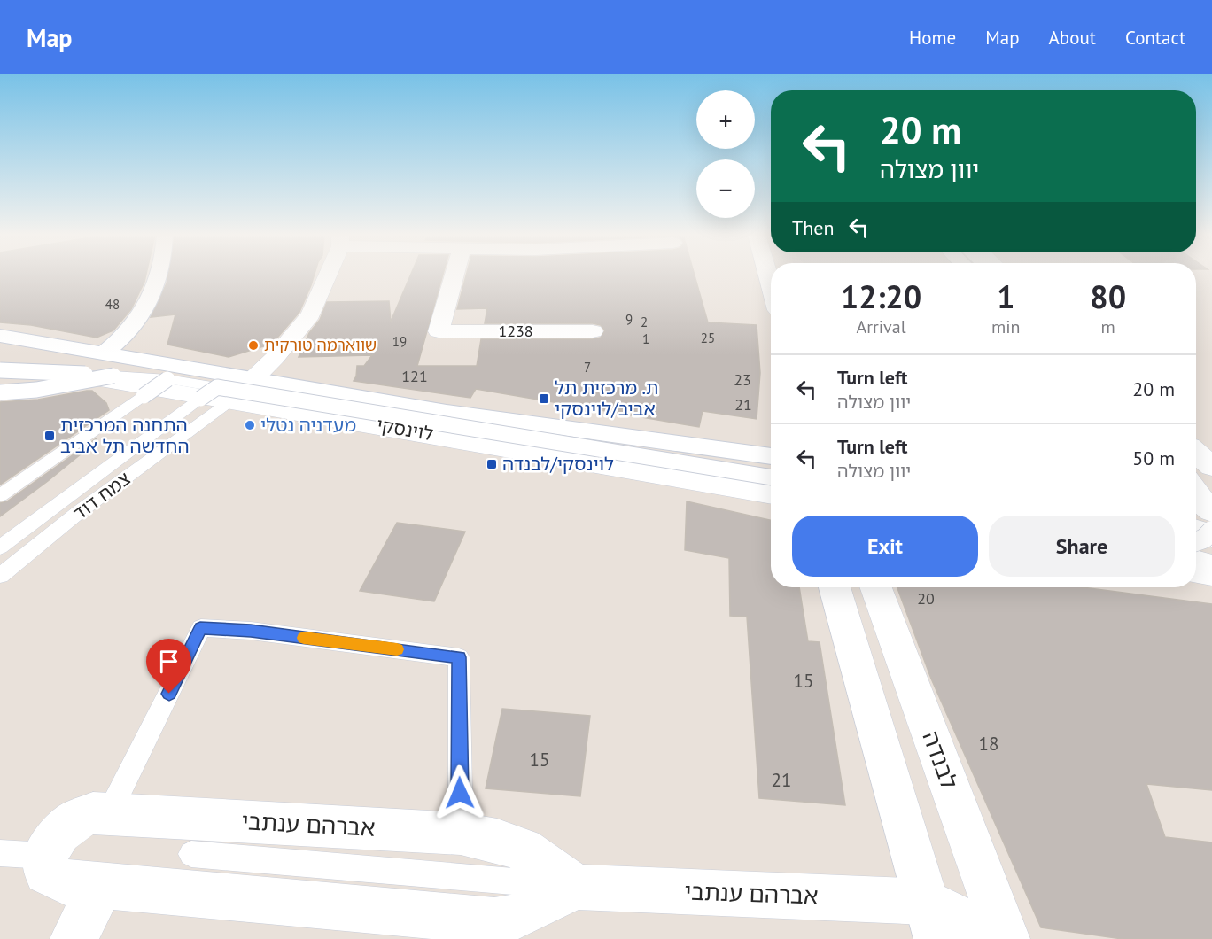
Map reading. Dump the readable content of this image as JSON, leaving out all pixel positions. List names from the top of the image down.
{
  "streets": {
    "street": [
      "1238",
      "לוינסקי",
      "לבנדה",
      "אברהם ענתבי"
    ],
    "lane": ["צמח דוד"]
  },
  "crossings": [
    ["לוינסקי", "צמח דוד"]
  ],
  "places": {
    "other": ["שווארמה טורקית", "מעדניה נטלי"],
    "transit": ["ת. מרכזית תל אביב/לוינסקי", "התחנה המרכזית החדשה תל אביב", "לוינסקי/לבנדה"]
  },
  "house_numbers": [
    "48",
    "9",
    "2",
    "25",
    "1",
    "19",
    "7",
    "121",
    "23",
    "21",
    "20",
    "15",
    "18",
    "15",
    "21"
  ],
  "page": {
    "header": "Map",
    "nav": [
      "Home",
      "Map",
      "About",
      "Contact"
    ],
    "map_buttons": ["+", "−"],
    "turn": ["20 m", "יוון מצולה"],
    "then": "Then",
    "eta": [
      "12:20",
      "Arrival",
      "1",
      "min",
      "80",
      "m"
    ],
    "list": [
      {
        "name": "Turn left",
        "note": "יוון מצולה",
        "value": "20 m"
      },
      {
        "name": "Turn left",
        "note": "יוון מצולה",
        "value": "50 m"
      }
    ],
    "buttons": ["Exit", "Share"]
  }
}
